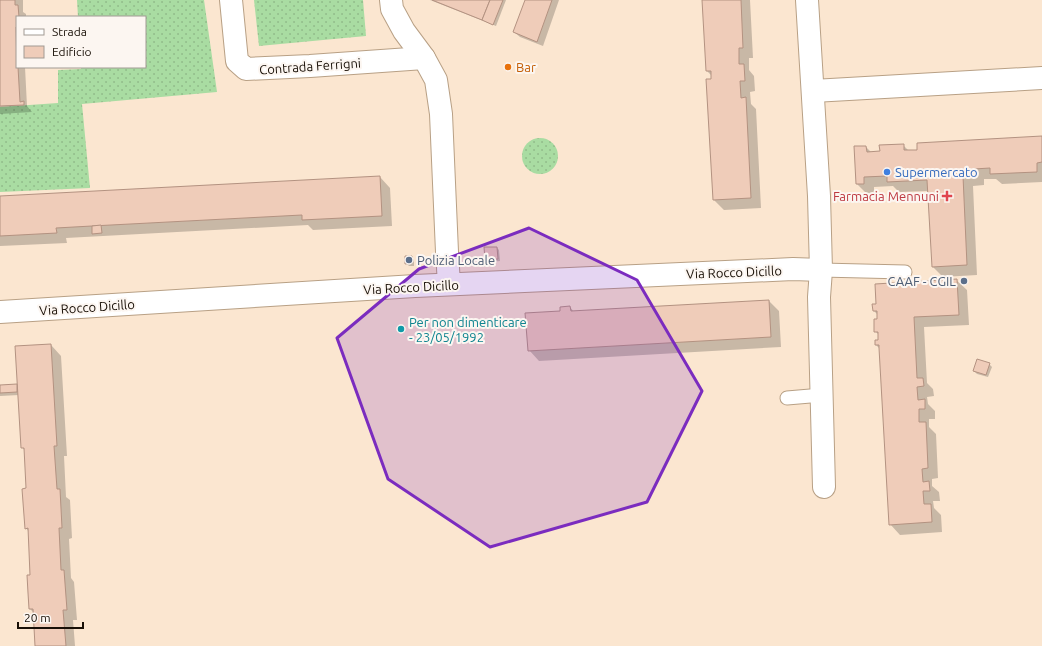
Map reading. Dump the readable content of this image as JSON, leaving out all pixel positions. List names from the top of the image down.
{
  "streets": {
    "street": ["Contrada Ferrigni", "Via Rocco Dicillo"]
  },
  "places": {
    "other": [
      "Bar",
      "Supermercato",
      "Polizia Locale",
      "CAAF - CGIL",
      "Per non dimenticare - 23/05/1992"
    ],
    "health": ["Farmacia Mennuni"]
  },
  "legend": ["Strada", "Edificio"],
  "scale_bar": "20 m"
}
